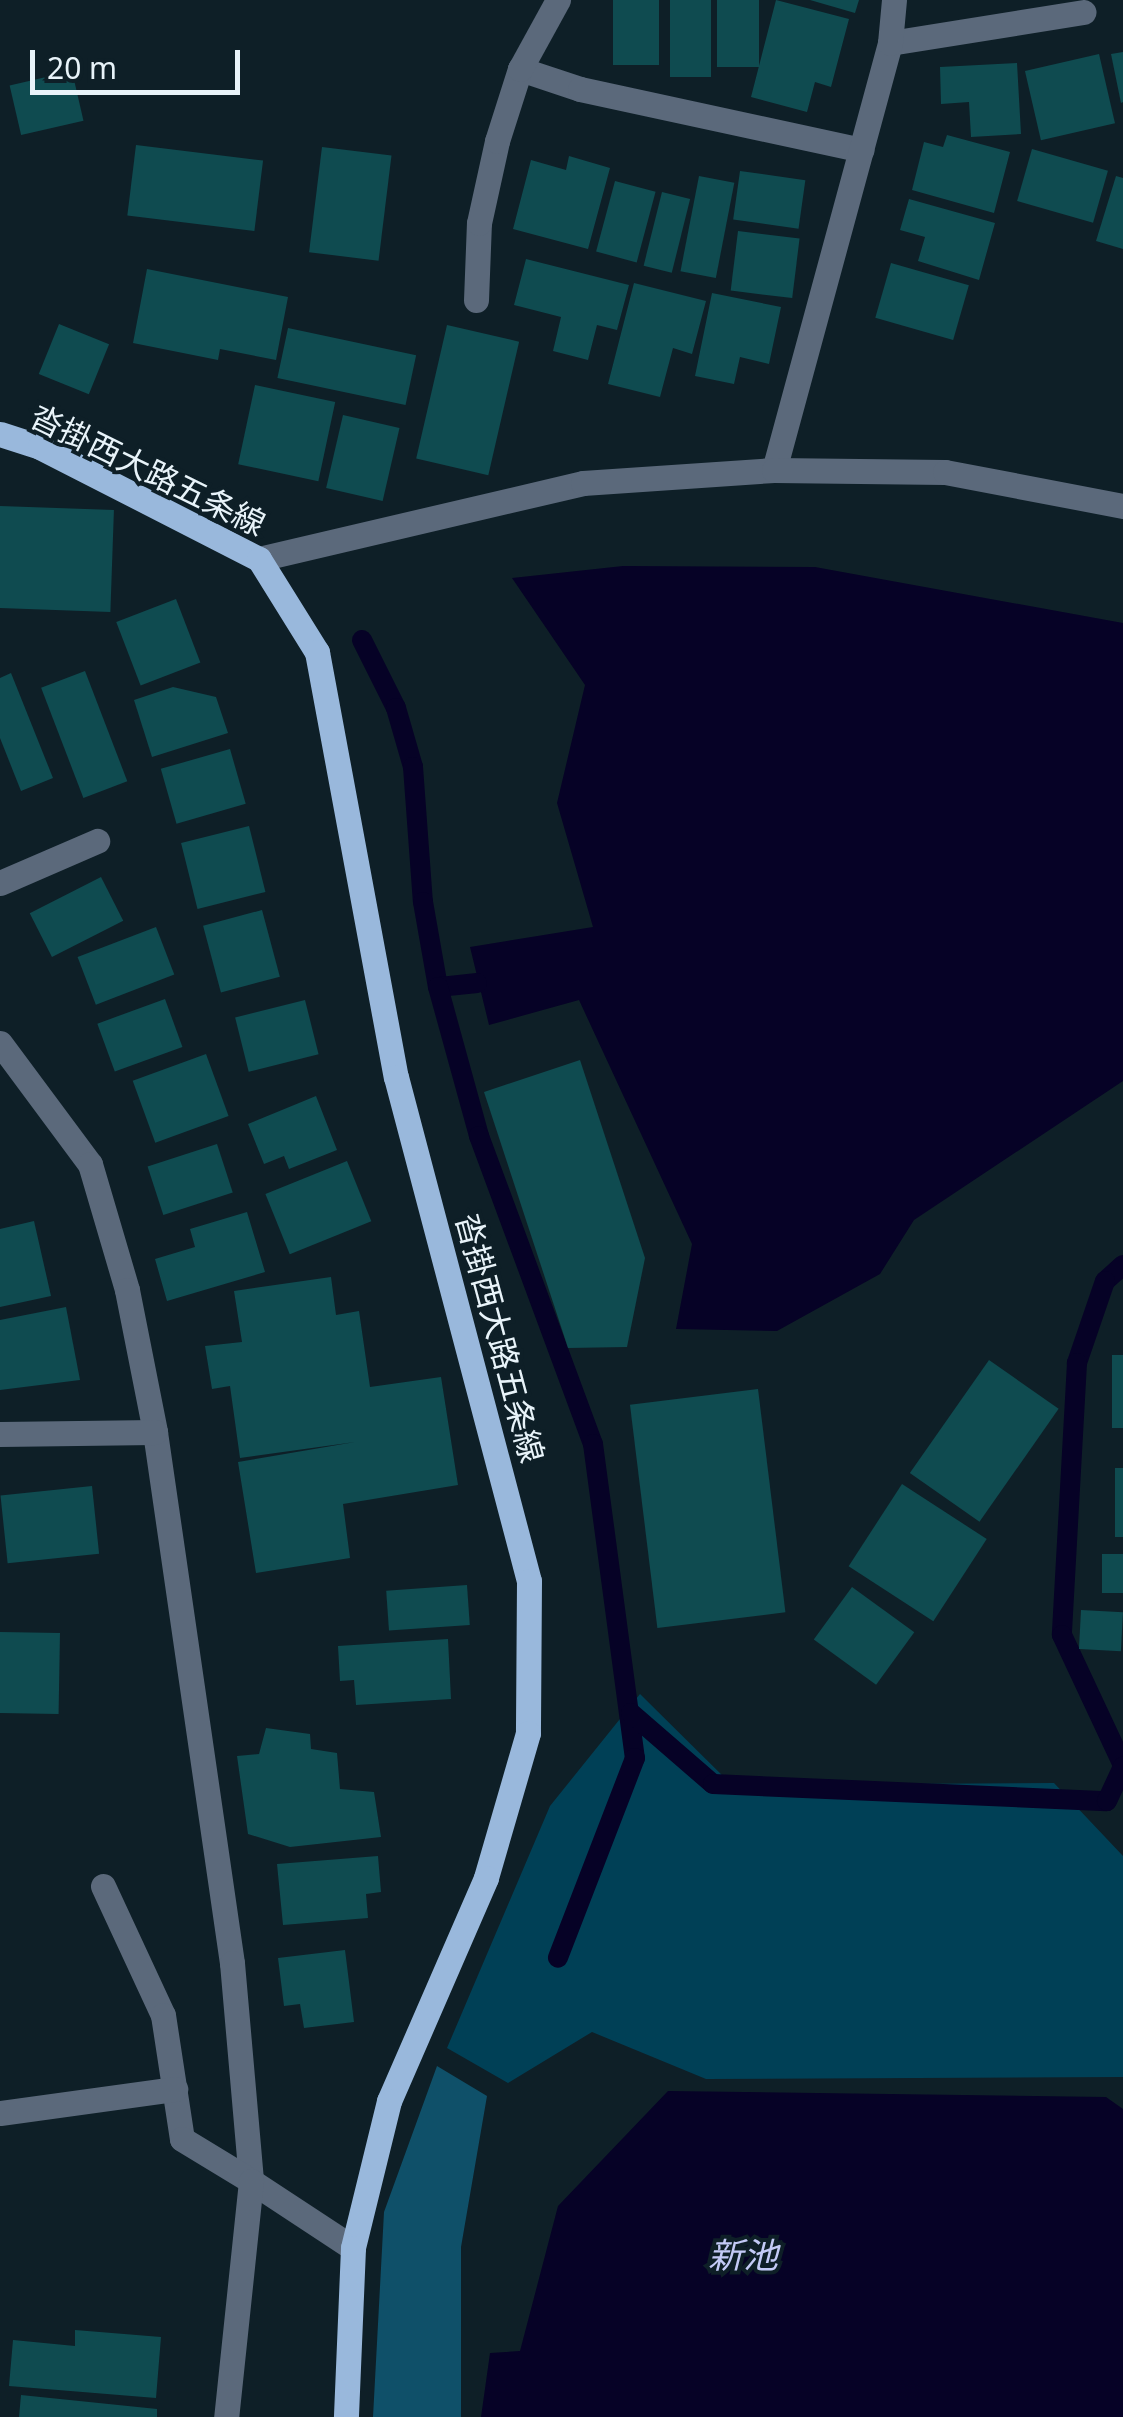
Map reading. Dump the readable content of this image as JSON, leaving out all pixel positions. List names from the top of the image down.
{
  "streets": {
    "main road": ["沓掛西大路五条線"]
  },
  "water": ["新池"],
  "scale_bar": "20 m"
}
